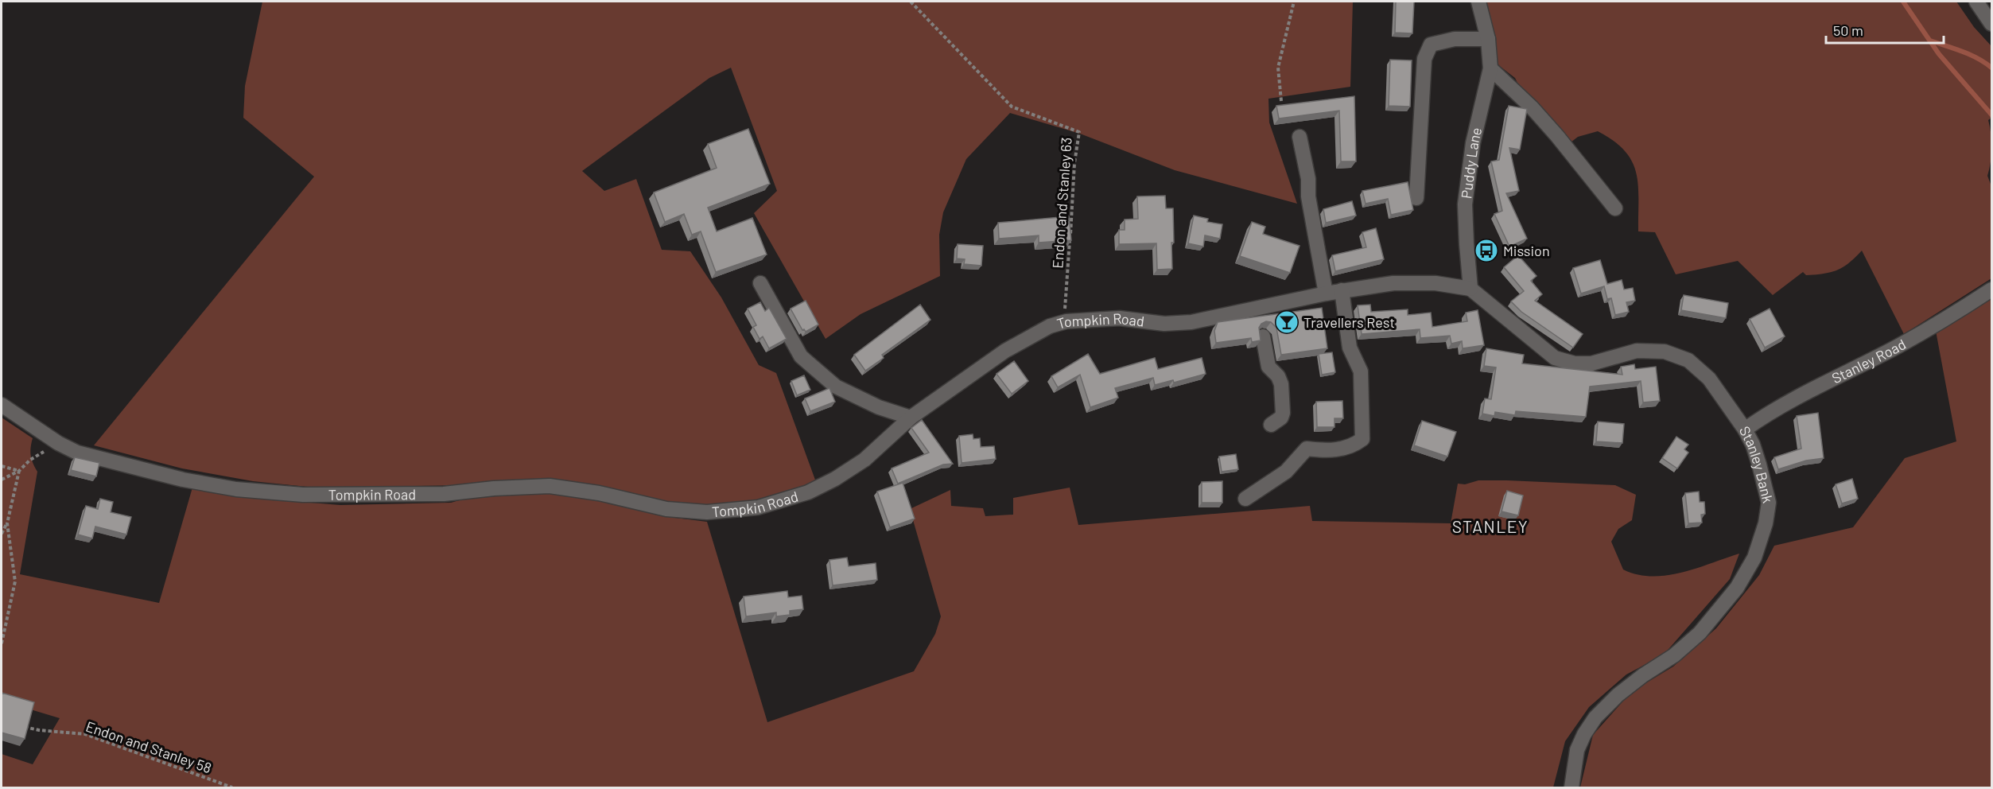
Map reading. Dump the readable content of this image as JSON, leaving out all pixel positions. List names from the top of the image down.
{
  "streets": {
    "street": [
      "Puddy Lane",
      "Tompkin Road",
      "Stanley Road",
      "Stanley Bank"
    ],
    "path": ["Endon and Stanley 63", "Endon and Stanley 58"]
  },
  "crossings": [
    ["Puddy Lane", "Tompkin Road"],
    ["Puddy Lane", "Stanley Bank"],
    ["Endon and Stanley 63", "Tompkin Road"],
    ["Tompkin Road", "Stanley Bank"],
    ["Stanley Road", "Stanley Bank"]
  ],
  "districts": ["STANLEY"],
  "places": {
    "bus stop": ["Mission"],
    "bar": ["Travellers Rest"]
  },
  "scale_bar": "50 m"
}
